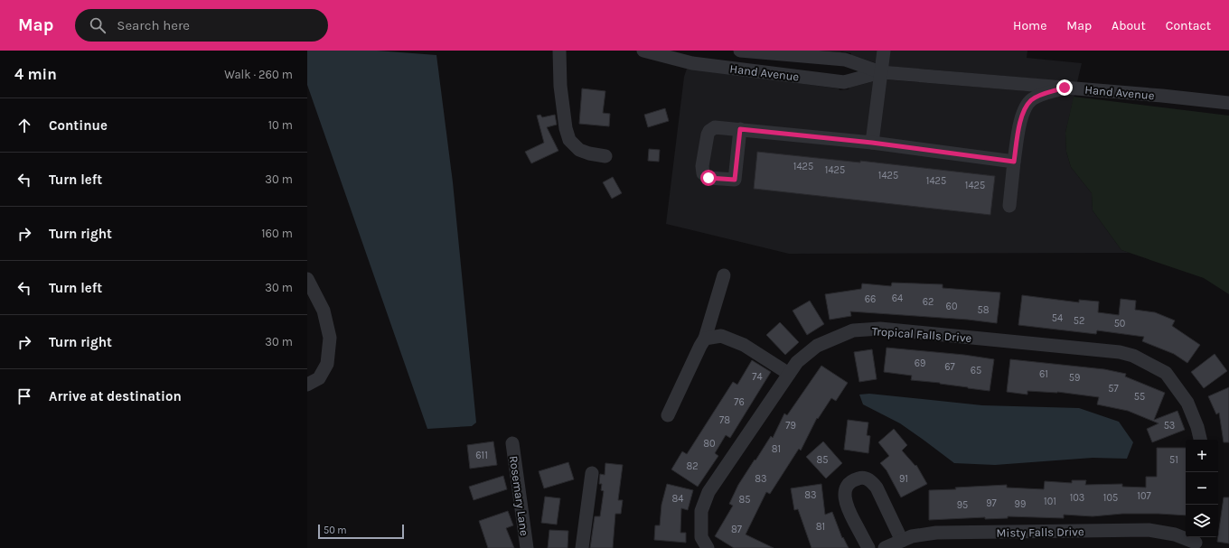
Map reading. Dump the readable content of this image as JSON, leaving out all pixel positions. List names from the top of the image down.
{
  "streets": {
    "street": [
      "Hand Avenue",
      "Tropical Falls Drive",
      "Rosemary Lane",
      "Misty Falls Drive"
    ]
  },
  "house_numbers": [
    "1425",
    "1425",
    "1425",
    "1425",
    "1425",
    "64",
    "66",
    "62",
    "60",
    "58",
    "54",
    "52",
    "50",
    "69",
    "67",
    "65",
    "61",
    "74",
    "59",
    "57",
    "55",
    "76",
    "78",
    "79",
    "53",
    "80",
    "81",
    "611",
    "85",
    "51",
    "82",
    "83",
    "91",
    "83",
    "107",
    "103",
    "105",
    "84",
    "85",
    "101",
    "97",
    "99",
    "95",
    "81",
    "87"
  ],
  "scale_bar": "50 m",
  "page": {
    "header": "Map",
    "search": "Search here",
    "nav": [
      "Home",
      "Map",
      "About",
      "Contact"
    ],
    "heading": ["4 min", "Walk · 260 m"],
    "list": [
      ["Continue", "10 m"],
      ["Turn left", "30 m"],
      ["Turn right", "160 m"],
      ["Turn left", "30 m"],
      ["Turn right", "30 m"],
      "Arrive at destination"
    ],
    "map_buttons": ["+", "−"],
    "scale": "50 m"
  }
}
